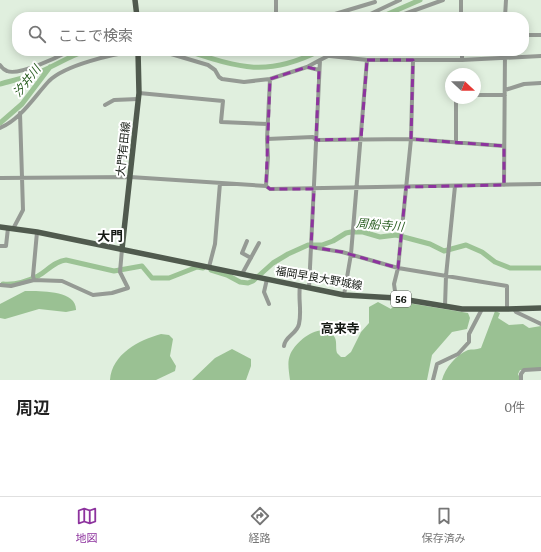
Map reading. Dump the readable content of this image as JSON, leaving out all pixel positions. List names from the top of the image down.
{
  "streets": {
    "main road": ["大門有田線", "福岡早良大野城線", "56"]
  },
  "crossings": [
    ["大門有田線", "56"],
    ["福岡早良大野城線", "56"]
  ],
  "districts": ["大門", "高来寺"],
  "water": ["汐井川", "周船寺川"],
  "north": "right",
  "page": {
    "search": "ここで検索",
    "heading": ["周辺", "0件"],
    "nav": ["地図", "経路", "保存済み"]
  }
}
